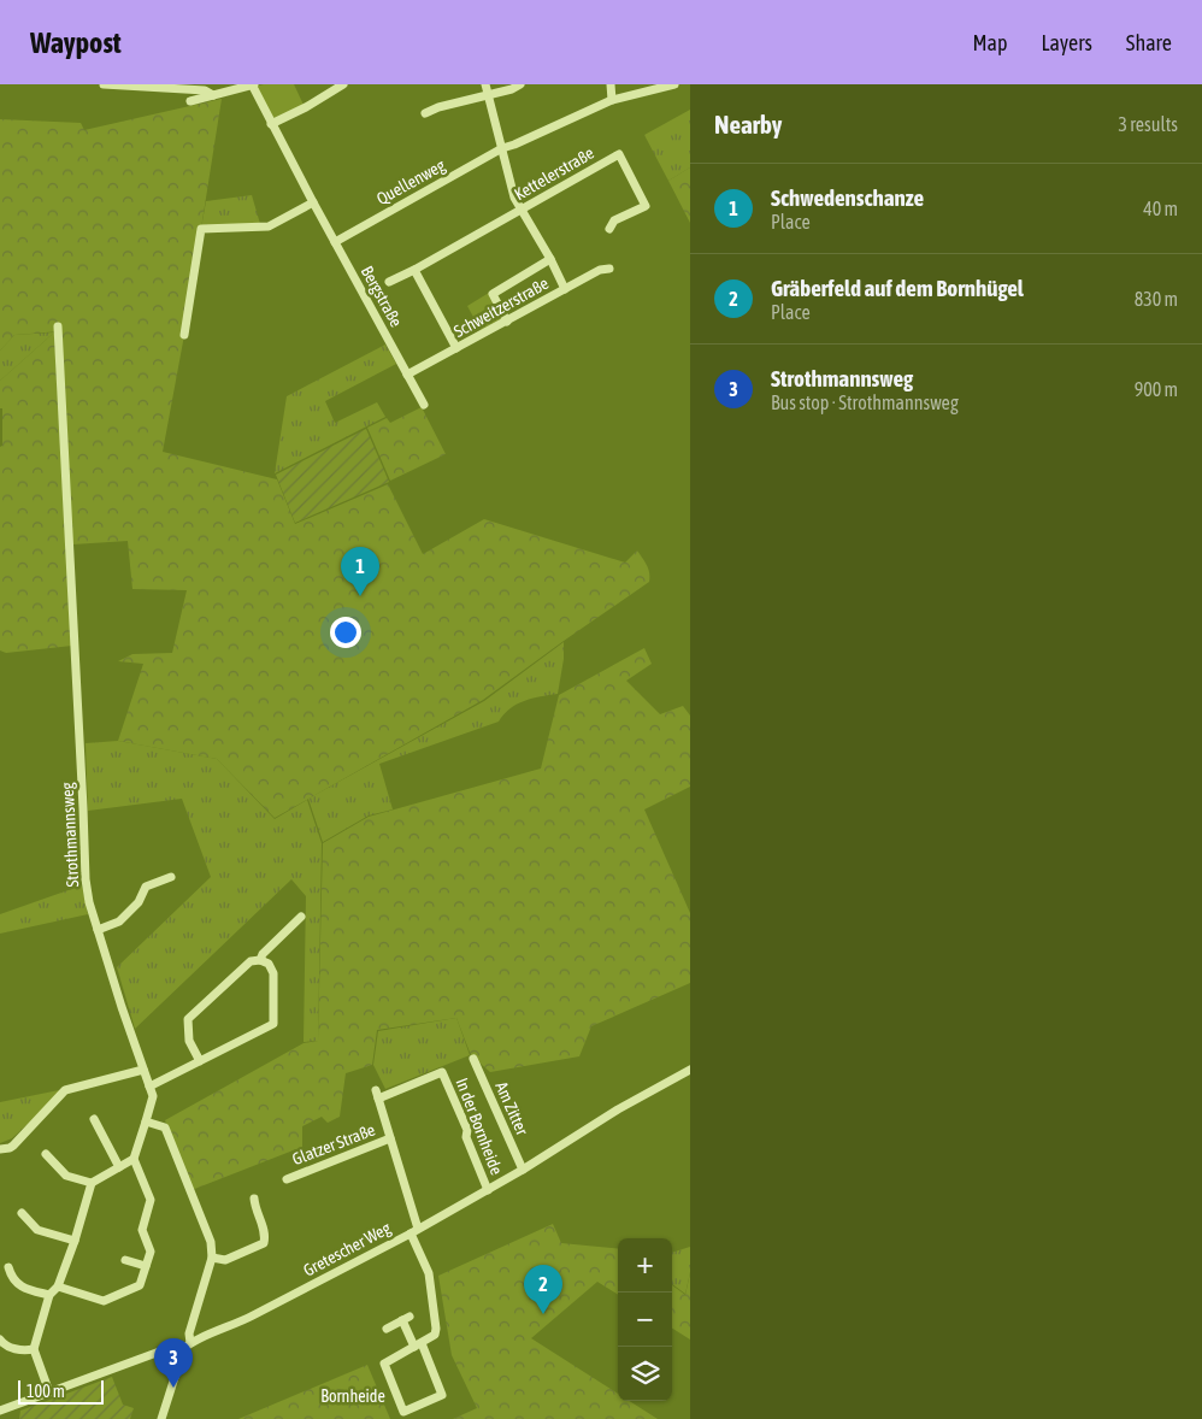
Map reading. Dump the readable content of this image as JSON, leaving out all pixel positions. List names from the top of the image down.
{
  "streets": {
    "street": [
      "Kettelerstraße",
      "Quellenweg",
      "Bergstraße",
      "Schweitzerstraße",
      "Strothmannsweg",
      "Am Zitter",
      "In der Bornheide",
      "Glatzer Straße",
      "Gretescher Weg"
    ]
  },
  "crossings": [
    ["Quellenweg", "Bergstraße"],
    ["Bergstraße", "Schweitzerstraße"],
    ["Am Zitter", "Gretescher Weg"],
    ["In der Bornheide", "Glatzer Straße"],
    ["In der Bornheide", "Gretescher Weg"]
  ],
  "parks": ["Bornheide"],
  "scale_bar": "100 m",
  "page": {
    "header": "Waypost",
    "nav": ["Map", "Layers", "Share"],
    "heading": ["Nearby", "3 results"],
    "list": [
      {
        "mark": "1",
        "name": "Schwedenschanze",
        "note": "Place",
        "value": "40 m"
      },
      {
        "mark": "2",
        "name": "Gräberfeld auf dem Bornhügel",
        "note": "Place",
        "value": "830 m"
      },
      {
        "mark": "3",
        "name": "Strothmannsweg",
        "note": "Bus stop · Strothmannsweg",
        "value": "900 m"
      }
    ],
    "pins": ["1", "2", "3"],
    "map_buttons": ["+", "−"],
    "scale": "100 m"
  }
}
